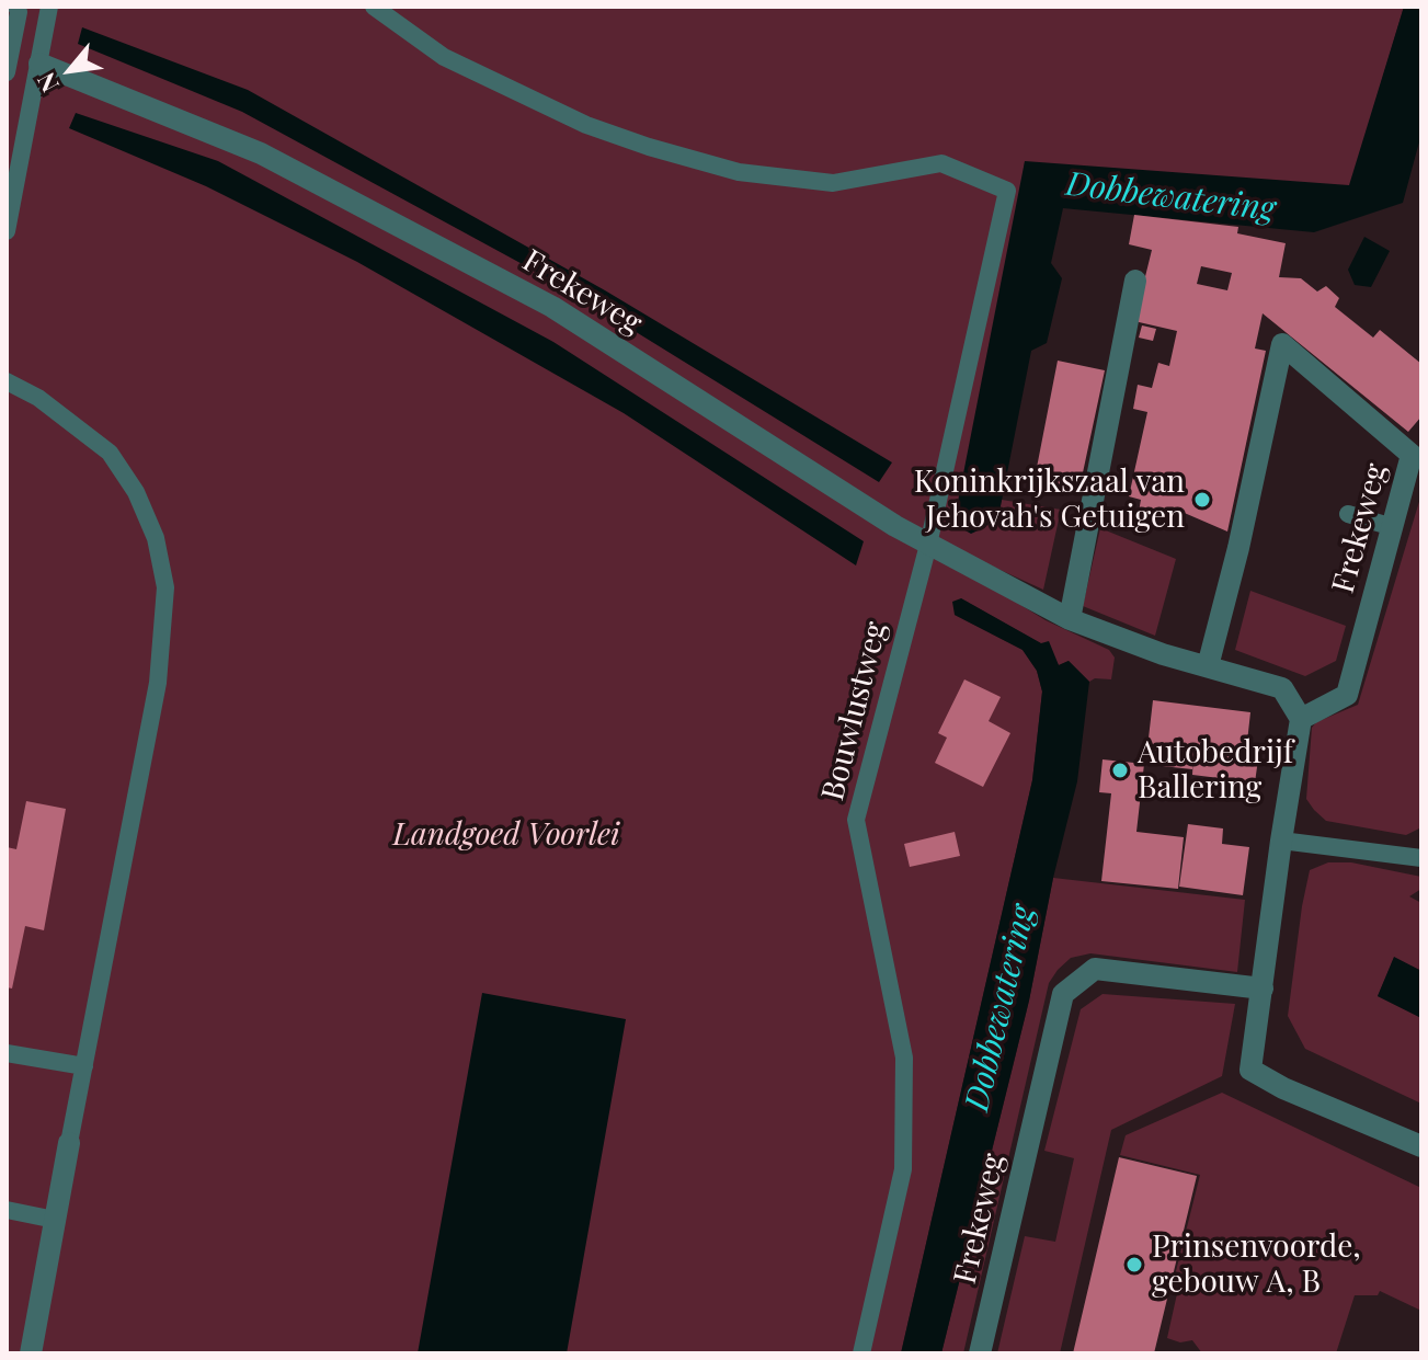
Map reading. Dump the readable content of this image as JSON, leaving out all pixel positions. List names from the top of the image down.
{
  "streets": {
    "street": ["Frekeweg"],
    "lane": ["Bouwlustweg"]
  },
  "crossings": [
    ["Frekeweg", "Bouwlustweg"]
  ],
  "water": ["Dobbewatering"],
  "parks": ["Landgoed Voorlei"],
  "places": ["Koninkrijkszaal van Jehovah's Getuigen", "Autobedrijf Ballering", "Prinsenvoorde, gebouw A, B"],
  "north": "bottom left"
}
